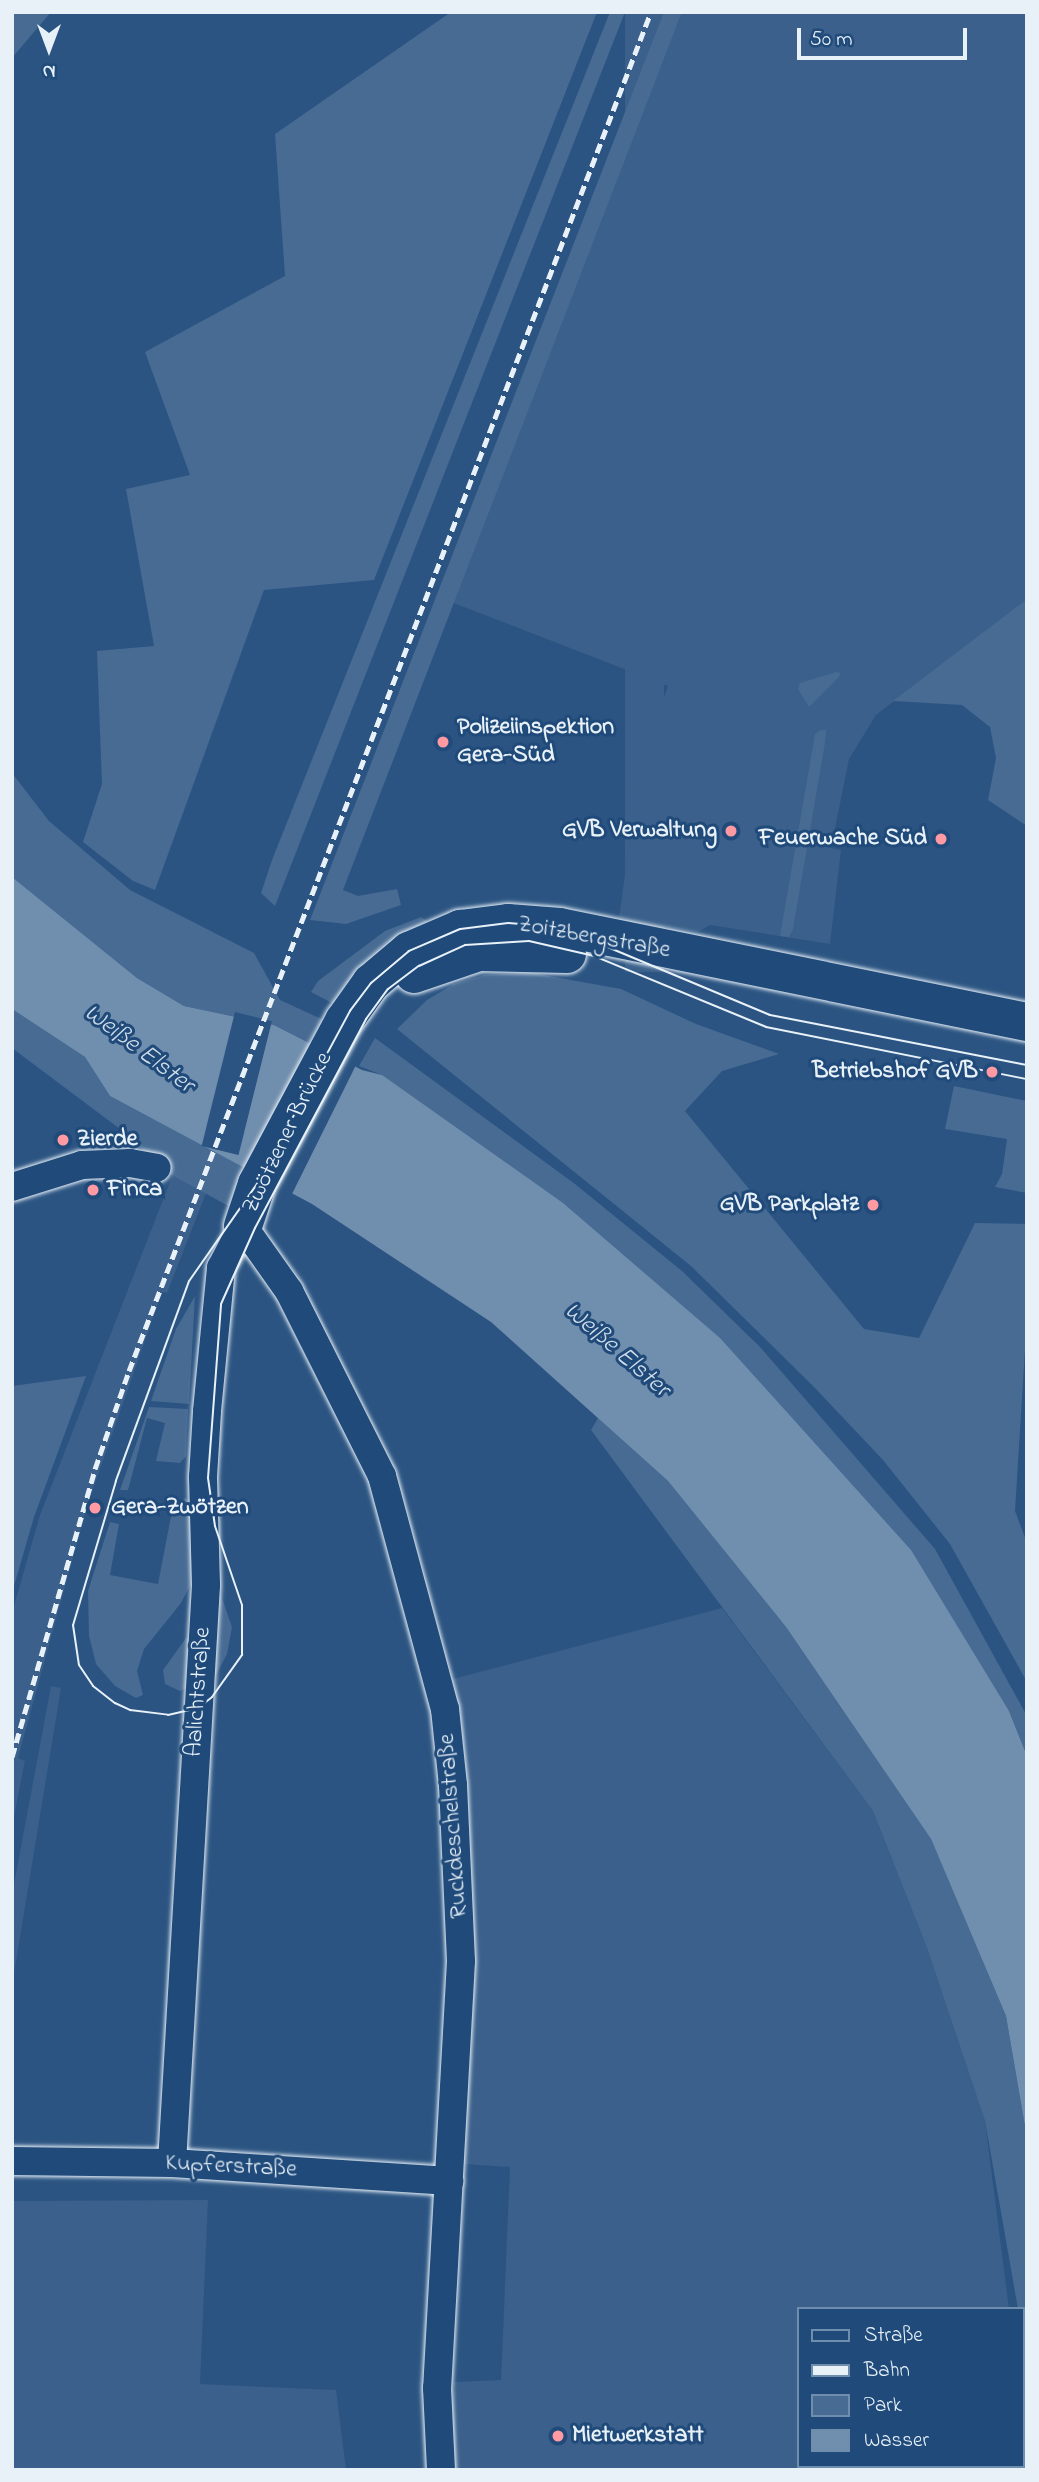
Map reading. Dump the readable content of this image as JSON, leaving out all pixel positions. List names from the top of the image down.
{
  "streets": {
    "main road": ["Zoitzbergstraße", "Zwötzener Brücke"],
    "street": ["Aalichtstraße", "Ruckdeschelstraße", "Kupferstraße"]
  },
  "crossings": [
    ["Zoitzbergstraße", "Zwötzener Brücke"],
    ["Zwötzener Brücke", "Aalichtstraße"],
    ["Zwötzener Brücke", "Ruckdeschelstraße"],
    ["Aalichtstraße", "Ruckdeschelstraße"],
    ["Aalichtstraße", "Kupferstraße"],
    ["Ruckdeschelstraße", "Kupferstraße"]
  ],
  "water": ["Weiße Elster"],
  "places": [
    "Polizeiinspektion Gera-Süd",
    "GVB Verwaltung",
    "Feuerwache Süd",
    "Betriebshof GVB",
    "Zierde",
    "Finca",
    "GVB Parkplatz",
    "Gera-Zwötzen",
    "Mietwerkstatt"
  ],
  "legend": [
    "Straße",
    "Bahn",
    "Park",
    "Wasser"
  ],
  "scale_bar": "50 m",
  "north": "bottom"
}
